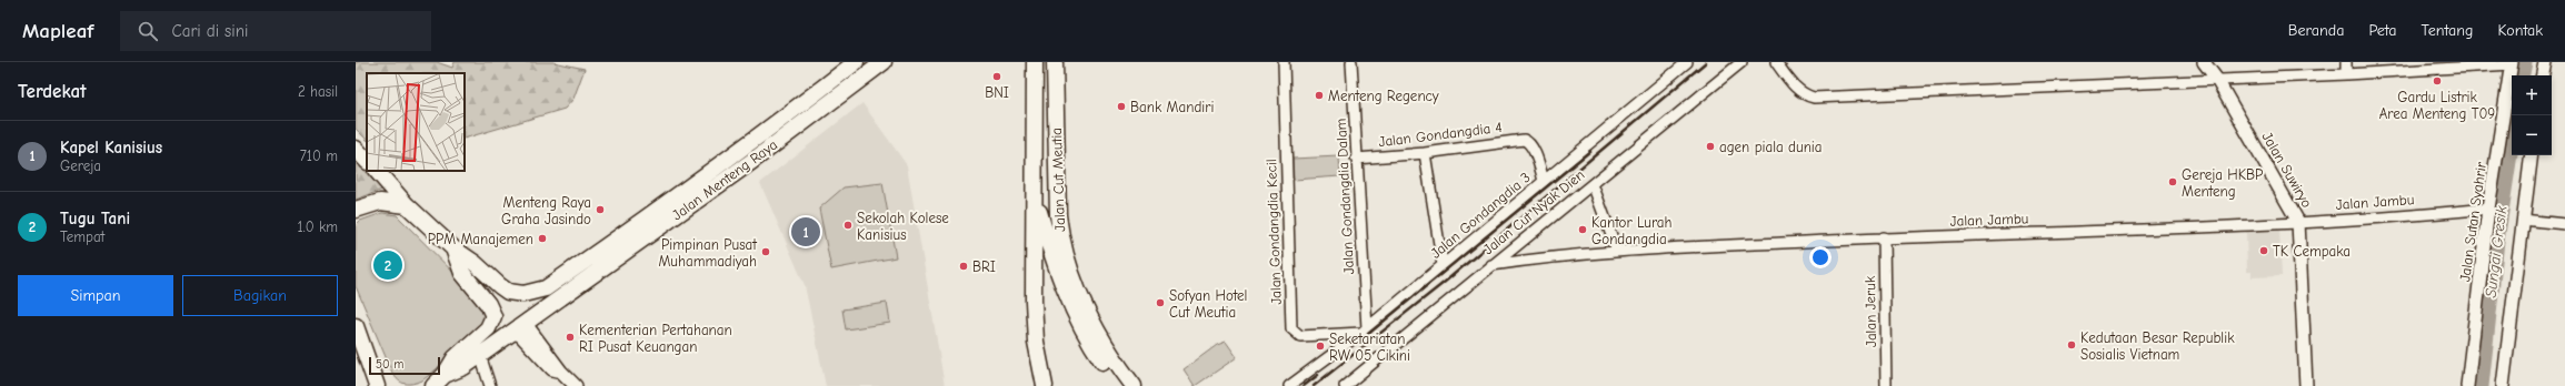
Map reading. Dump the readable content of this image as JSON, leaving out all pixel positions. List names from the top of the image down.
{
  "streets": {
    "main road": ["Jalan Menteng Raya", "Jalan Cut Meutia"],
    "street": [
      "Jalan Gondangdia 4",
      "Jalan Suwiryo",
      "Jalan Gondangdia Dalam",
      "Jalan Jambu",
      "Jalan Cut Nyak Dien",
      "Jalan Gondangdia 3",
      "Jalan Sutan Syahrir",
      "Jalan Gondangdia Kecil",
      "Jalan Jeruk"
    ]
  },
  "crossings": [
    ["Jalan Gondangdia 4", "Jalan Gondangdia Dalam"],
    ["Jalan Gondangdia 4", "Jalan Gondangdia 3"],
    ["Jalan Suwiryo", "Jalan Jambu"],
    ["Jalan Gondangdia Dalam", "Jalan Gondangdia 3"],
    ["Jalan Gondangdia Dalam", "Jalan Gondangdia Kecil"],
    ["Jalan Jambu", "Jalan Cut Nyak Dien"],
    ["Jalan Jambu", "Jalan Sutan Syahrir"],
    ["Jalan Jambu", "Jalan Jeruk"],
    ["Jalan Gondangdia 3", "Jalan Gondangdia Kecil"]
  ],
  "water": ["Sungai Gresik"],
  "places": [
    "BNI",
    "Gardu Listrik Area Menteng T09",
    "Menteng Regency",
    "Bank Mandiri",
    "agen piala dunia",
    "Gereja HKBP Menteng",
    "Menteng Raya Graha Jasindo",
    "Sekolah Kolese Kanisius",
    "Kantor Lurah Gondangdia",
    "PPM Manajemen",
    "TK Cempaka",
    "Pimpinan Pusat Muhammadiyah",
    "BRI",
    "Sofyan Hotel Cut Meutia",
    "Kementerian Pertahanan RI Pusat Keuangan",
    "Kedutaan Besar Republik Sosialis Vietnam",
    "Seketariatan RW 05 Cikini"
  ],
  "scale_bar": "50 m",
  "page": {
    "header": "Mapleaf",
    "search": "Cari di sini",
    "nav": [
      "Beranda",
      "Peta",
      "Tentang",
      "Kontak"
    ],
    "heading": ["Terdekat", "2 hasil"],
    "map_buttons": ["+", "−"],
    "list": [
      {
        "mark": "1",
        "name": "Kapel Kanisius",
        "note": "Gereja",
        "value": "710 m"
      },
      {
        "mark": "2",
        "name": "Tugu Tani",
        "note": "Tempat",
        "value": "1.0 km"
      }
    ],
    "pins": ["1", "2"],
    "buttons": ["Simpan", "Bagikan"],
    "scale": "50 m"
  }
}
